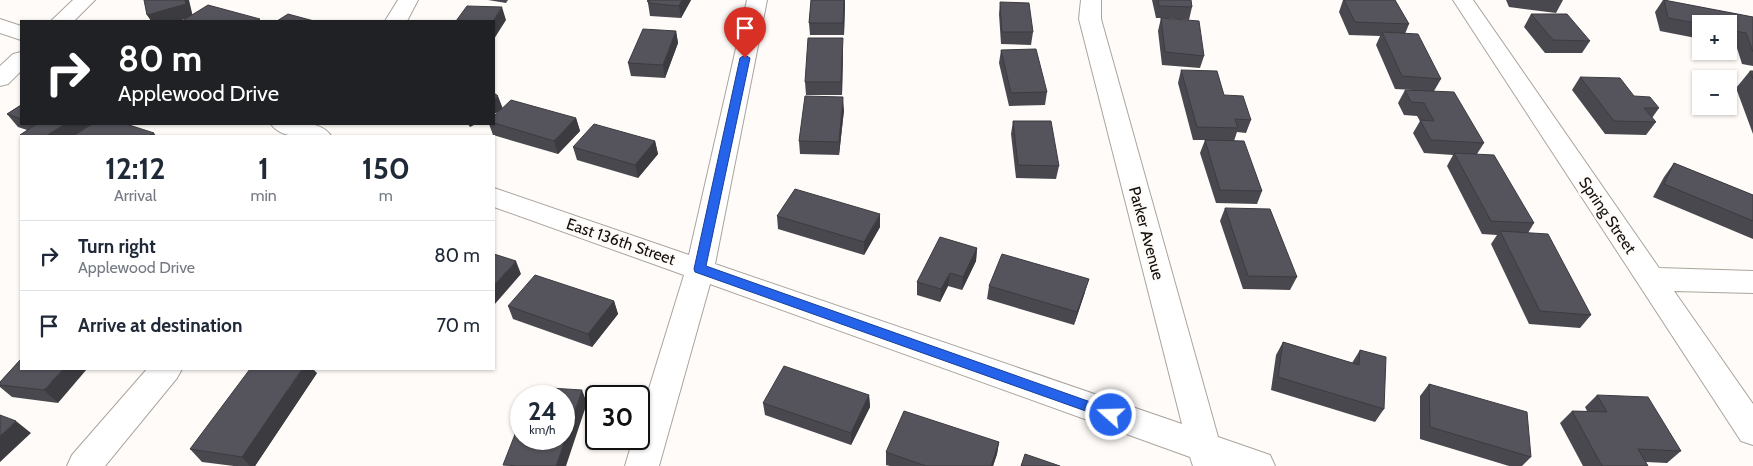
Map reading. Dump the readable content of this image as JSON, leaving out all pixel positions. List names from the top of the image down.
{
  "streets": {
    "street": ["Spring Street", "Parker Avenue", "East 136th Street"]
  },
  "crossings": [
    ["Parker Avenue", "East 136th Street"]
  ],
  "page": {
    "map_buttons": ["+", "−"],
    "turn": ["80 m", "Applewood Drive"],
    "eta": [
      "12:12",
      "Arrival",
      "1",
      "min",
      "150",
      "m"
    ],
    "list": [
      {
        "name": "Turn right",
        "note": "Applewood Drive",
        "value": "80 m"
      },
      {
        "name": "Arrive at destination",
        "value": "70 m"
      }
    ],
    "speed": "24 km/h",
    "limit": "30"
  }
}
